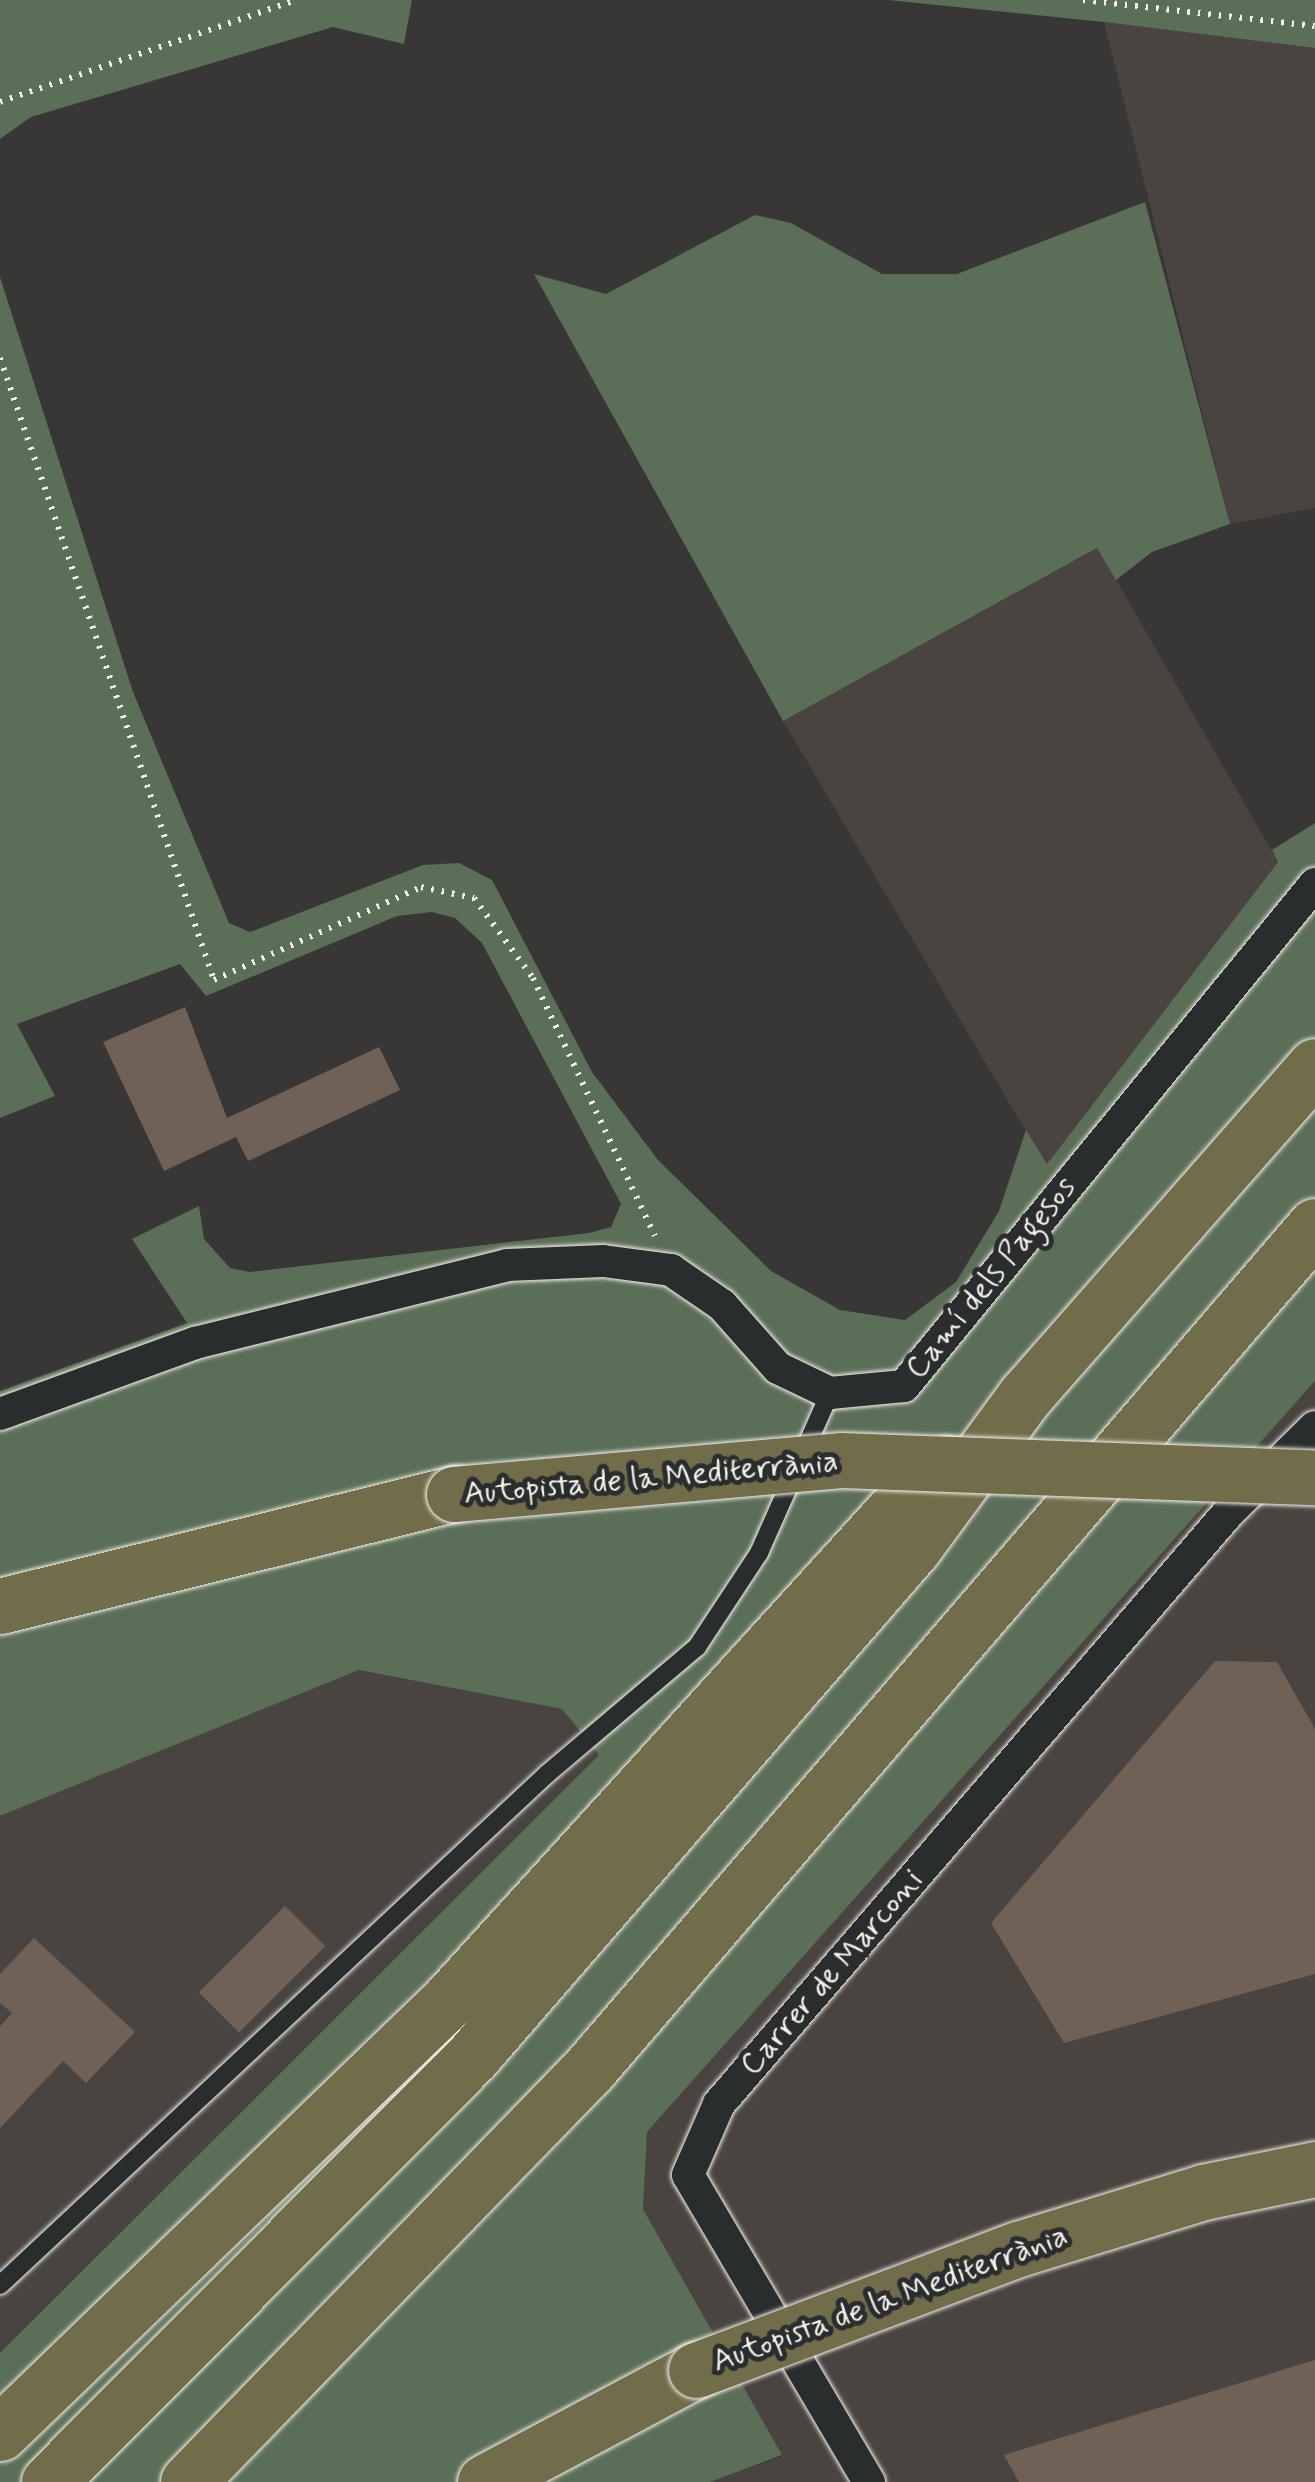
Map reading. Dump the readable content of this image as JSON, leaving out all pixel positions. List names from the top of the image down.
{
  "streets": {
    "highway": ["Autopista de la Mediterrània"],
    "street": ["Camí dels Pagesos", "Carrer de Marconi"]
  }
}
